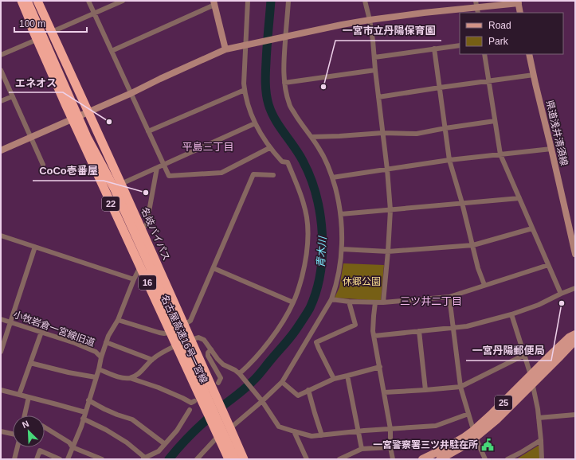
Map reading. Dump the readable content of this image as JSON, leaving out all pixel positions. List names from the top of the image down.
{
  "streets": {
    "highway": [
      "22",
      "名岐バイパス",
      "16",
      "名古屋高速16号一宮線"
    ],
    "main road": ["25"],
    "street": ["県道浅井清須線", "小牧岩倉一宮線旧道"]
  },
  "crossings": [
    ["22", "小牧岩倉一宮線旧道"],
    ["22", "名古屋高速16号一宮線"],
    ["16", "名古屋高速16号一宮線"]
  ],
  "districts": ["平島三丁目", "三ツ井二丁目"],
  "water": ["青木川"],
  "parks": ["休郷公園"],
  "places": {
    "other": [
      "一宮市立丹陽保育園",
      "エネオス",
      "CoCo壱番屋",
      "一宮丹陽郵便局"
    ],
    "public building": ["一宮警察署三ツ井駐在所"]
  },
  "legend": ["Road", "Park"],
  "scale_bar": "100 m",
  "north": "top left"
}
